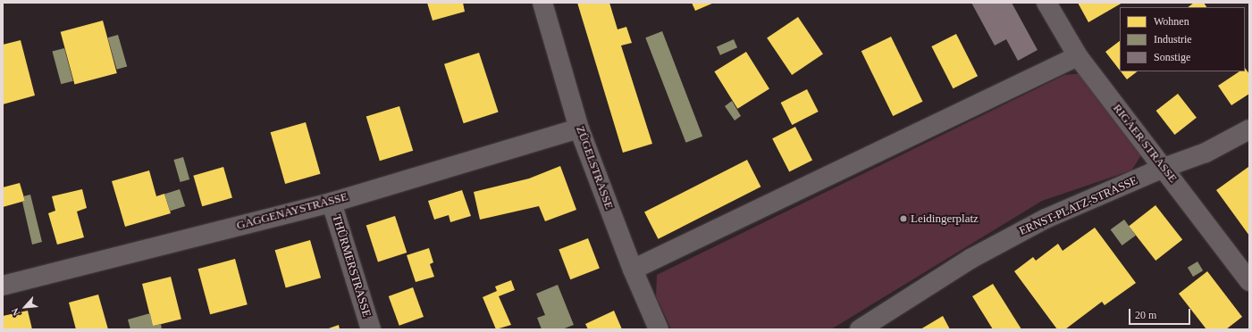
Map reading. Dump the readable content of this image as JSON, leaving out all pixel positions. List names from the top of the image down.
{
  "streets": {
    "street": [
      "RIGAER STRASSE",
      "ZÜGELSTRASSE",
      "ERNST-PLATZ-STRASSE",
      "GAGGENAYSTRASSE",
      "THÜRMERSTRASSE"
    ]
  },
  "crossings": [
    ["RIGAER STRASSE", "ERNST-PLATZ-STRASSE"],
    ["ZÜGELSTRASSE", "GAGGENAYSTRASSE"],
    ["GAGGENAYSTRASSE", "THÜRMERSTRASSE"]
  ],
  "places": ["Leidingerplatz"],
  "legend": ["Wohnen", "Industrie", "Sonstige"],
  "scale_bar": "20 m",
  "north": "bottom left"
}
